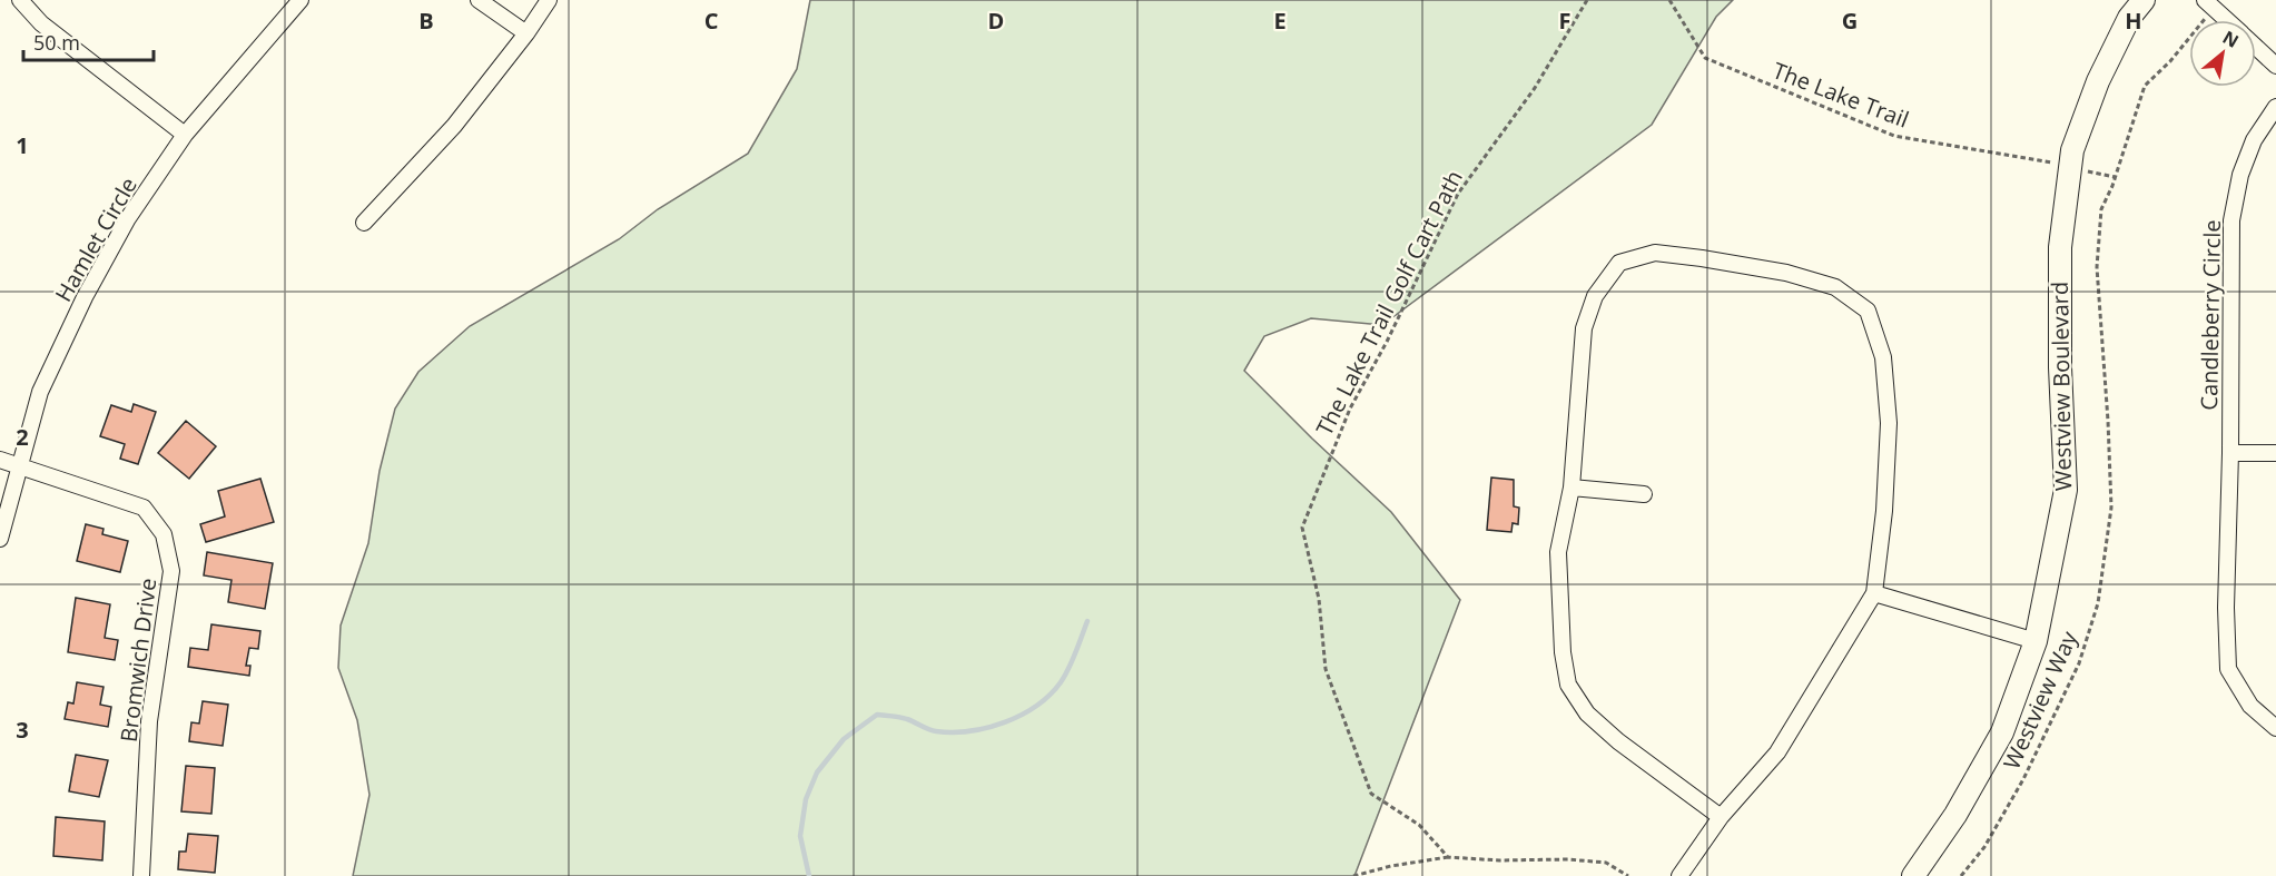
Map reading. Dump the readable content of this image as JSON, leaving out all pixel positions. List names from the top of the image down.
{
  "streets": {
    "street": [
      "Hamlet Circle",
      "Candleberry Circle",
      "Westview Boulevard",
      "Bromwich Drive"
    ],
    "path": ["The Lake Trail", "The Lake Trail Golf Cart Path", "Westview Way"]
  },
  "crossings": [
    ["The Lake Trail", "Westview Boulevard"],
    ["The Lake Trail", "Westview Way"],
    ["Hamlet Circle", "Bromwich Drive"]
  ],
  "scale_bar": "50 m",
  "north": "top right",
  "grid": {
    "columns": [
      "B",
      "C",
      "D",
      "E",
      "F",
      "G",
      "H"
    ],
    "rows": ["1", "2", "3"]
  }
}
